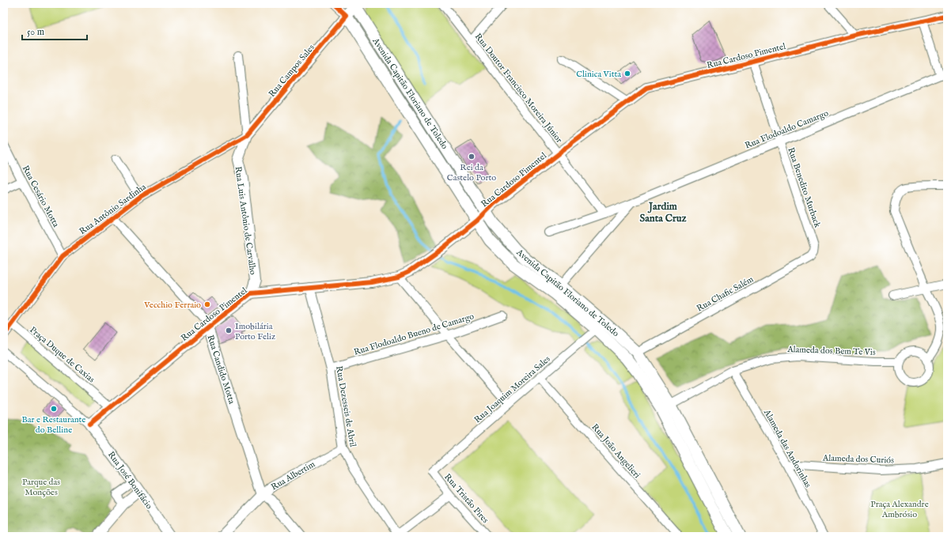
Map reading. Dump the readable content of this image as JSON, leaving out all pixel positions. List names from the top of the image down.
{
  "streets": {
    "main road": ["Rua Campos Sales", "Avenida Capitão Floriano de Toledo"],
    "street": [
      "Rua Cardoso Pimentel",
      "Rua Doutor Francisco Moreira Júnior",
      "Rua Flodoaldo Camargo",
      "Rua Benedito Murback",
      "Rua Cesário Motta",
      "Rua Antônio Sardinha",
      "Rua Luis Antônio de Carvalho",
      "Rua Chafic Salém",
      "Rua Flodoaldo Bueno de Camargo",
      "Alameda dos Bem Te Vis",
      "Praça Duque de Caxias",
      "Rua Candido Motta",
      "Rua Joaquim Moreira Sales",
      "Rua Dezesseis de Abril",
      "Alameda das Andorinhas",
      "Rua João Angelieri",
      "Alameda dos Curiós",
      "Rua Albertim",
      "Rua José Bonifácio",
      "Rua Tristão Pires"
    ]
  },
  "crossings": [
    ["Rua Cardoso Pimentel", "Rua Doutor Francisco Moreira Júnior"],
    ["Rua Cardoso Pimentel", "Avenida Capitão Floriano de Toledo"],
    ["Rua Cardoso Pimentel", "Rua Benedito Murback"],
    ["Rua Cardoso Pimentel", "Rua Luis Antônio de Carvalho"],
    ["Rua Cardoso Pimentel", "Praça Duque de Caxias"],
    ["Rua Cardoso Pimentel", "Rua Candido Motta"],
    ["Rua Cardoso Pimentel", "Rua Dezesseis de Abril"],
    ["Rua Cardoso Pimentel", "Rua José Bonifácio"],
    ["Rua Campos Sales", "Avenida Capitão Floriano de Toledo"],
    ["Rua Campos Sales", "Rua Antônio Sardinha"],
    ["Rua Campos Sales", "Rua Luis Antônio de Carvalho"],
    ["Rua Doutor Francisco Moreira Júnior", "Rua Flodoaldo Camargo"],
    ["Avenida Capitão Floriano de Toledo", "Rua Flodoaldo Camargo"],
    ["Avenida Capitão Floriano de Toledo", "Rua Chafic Salém"],
    ["Avenida Capitão Floriano de Toledo", "Alameda dos Bem Te Vis"],
    ["Avenida Capitão Floriano de Toledo", "Rua Joaquim Moreira Sales"],
    ["Rua Flodoaldo Camargo", "Rua Benedito Murback"],
    ["Rua Benedito Murback", "Rua Chafic Salém"],
    ["Rua Cesário Motta", "Rua Antônio Sardinha"],
    ["Rua Antônio Sardinha", "Rua Luis Antônio de Carvalho"],
    ["Rua Antônio Sardinha", "Praça Duque de Caxias"],
    ["Rua Antônio Sardinha", "Rua Candido Motta"],
    ["Rua Flodoaldo Bueno de Camargo", "Rua Dezesseis de Abril"],
    ["Alameda dos Bem Te Vis", "Alameda das Andorinhas"],
    ["Rua Candido Motta", "Rua Albertim"],
    ["Rua Joaquim Moreira Sales", "Rua João Angelieri"],
    ["Rua Joaquim Moreira Sales", "Rua Tristão Pires"],
    ["Rua Dezesseis de Abril", "Rua Albertim"],
    ["Alameda das Andorinhas", "Alameda dos Curiós"]
  ],
  "districts": ["Jardim Santa Cruz"],
  "parks": ["Parque das Monções", "Praça Alexandre Ambrósio"],
  "places": [
    "Clinica Vitta",
    "Rei da Castelo Porto",
    "Vecchio Ferraio",
    "Imobilária Porto Feliz",
    "Bar e Restaurante do Belline"
  ],
  "scale_bar": "50 m"
}
